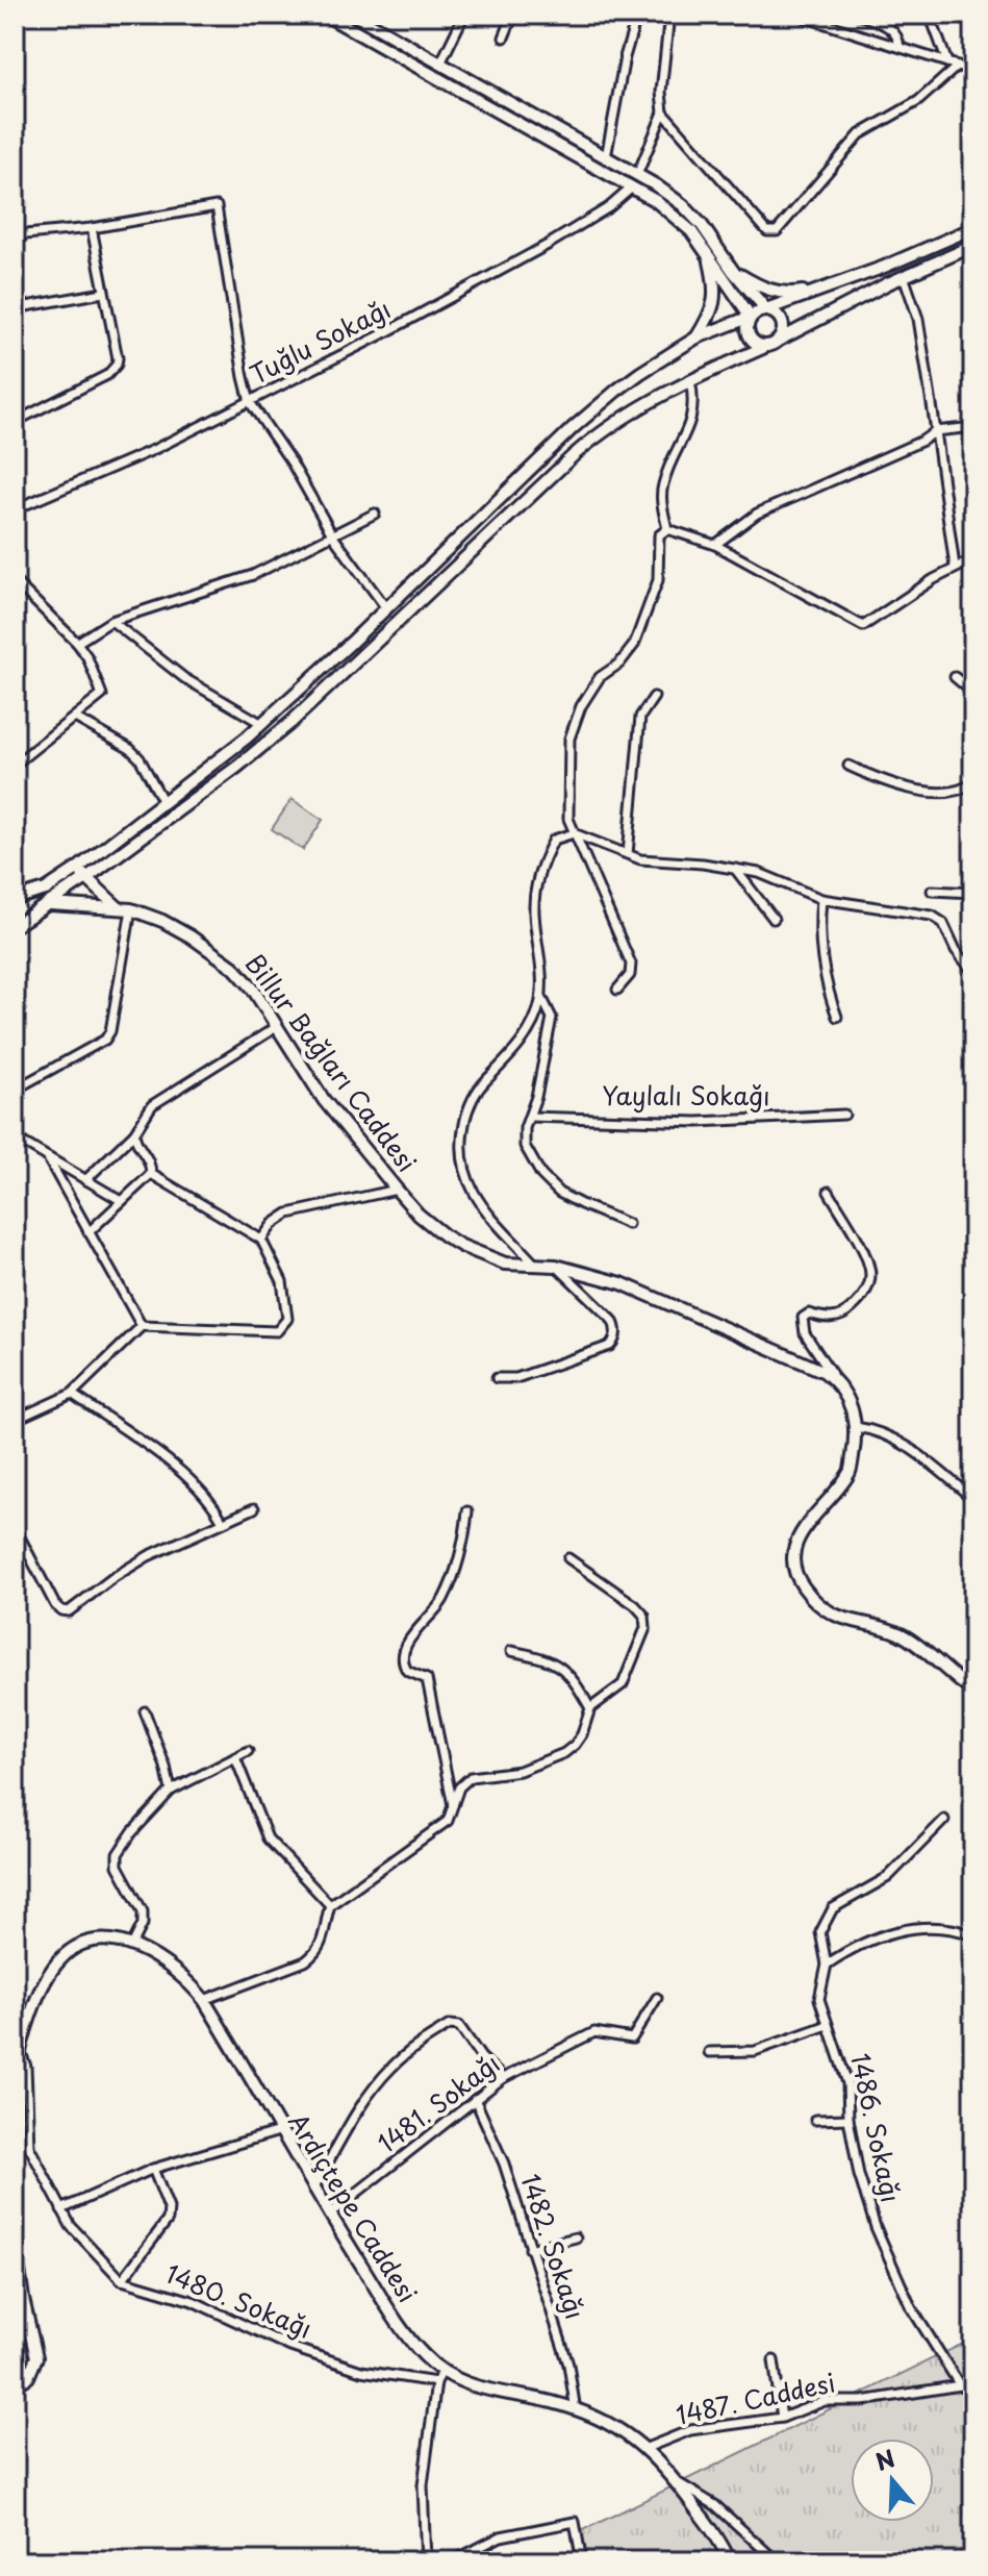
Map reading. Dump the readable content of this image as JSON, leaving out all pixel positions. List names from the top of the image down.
{
  "streets": {
    "street": [
      "Tuğlu Sokağı",
      "Billur Bağları Caddesi",
      "Yaylalı Sokağı",
      "1481. Sokağı",
      "1486. Sokağı",
      "Ardıçtepe Caddesi",
      "1482. Sokağı",
      "1480. Sokağı",
      "1487. Caddesi"
    ]
  },
  "crossings": [
    ["1481. Sokağı", "Ardıçtepe Caddesi"],
    ["1481. Sokağı", "1482. Sokağı"],
    ["1486. Sokağı", "1487. Caddesi"],
    ["Ardıçtepe Caddesi", "1482. Sokağı"],
    ["Ardıçtepe Caddesi", "1487. Caddesi"]
  ],
  "north": "top"
}
